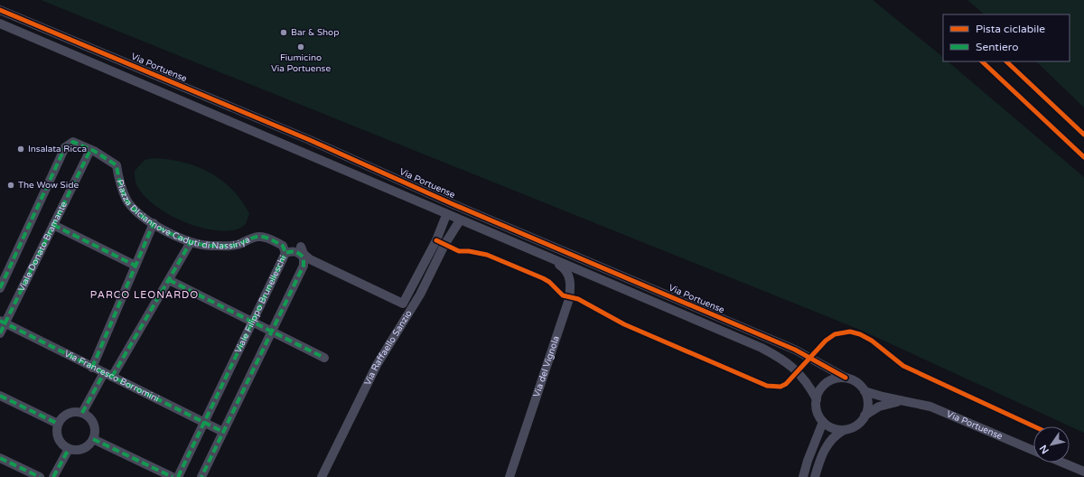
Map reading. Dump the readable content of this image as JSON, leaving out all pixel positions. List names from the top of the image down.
{
  "streets": {
    "street": [
      "Via Portuense",
      "Piazza DIciannove Caduti di Nassiriya",
      "Viale Donato Bramante",
      "Viale Filippo Brunelleschi",
      "Via Raffaello Sanzio",
      "Via del Vignola",
      "Via Francesco Borromini"
    ]
  },
  "crossings": [
    ["Via Portuense", "Via Raffaello Sanzio"],
    ["Via Portuense", "Via del Vignola"],
    ["Piazza DIciannove Caduti di Nassiriya", "Viale Donato Bramante"],
    ["Piazza DIciannove Caduti di Nassiriya", "Viale Filippo Brunelleschi"],
    ["Viale Donato Bramante", "Via Francesco Borromini"],
    ["Viale Filippo Brunelleschi", "Via Francesco Borromini"]
  ],
  "districts": ["PARCO LEONARDO"],
  "places": [
    "Bar & Shop",
    "Fiumicino Via Portuense",
    "Insalata Ricca",
    "The Wow Side"
  ],
  "legend": ["Pista ciclabile", "Sentiero"],
  "north": "bottom left"
}
